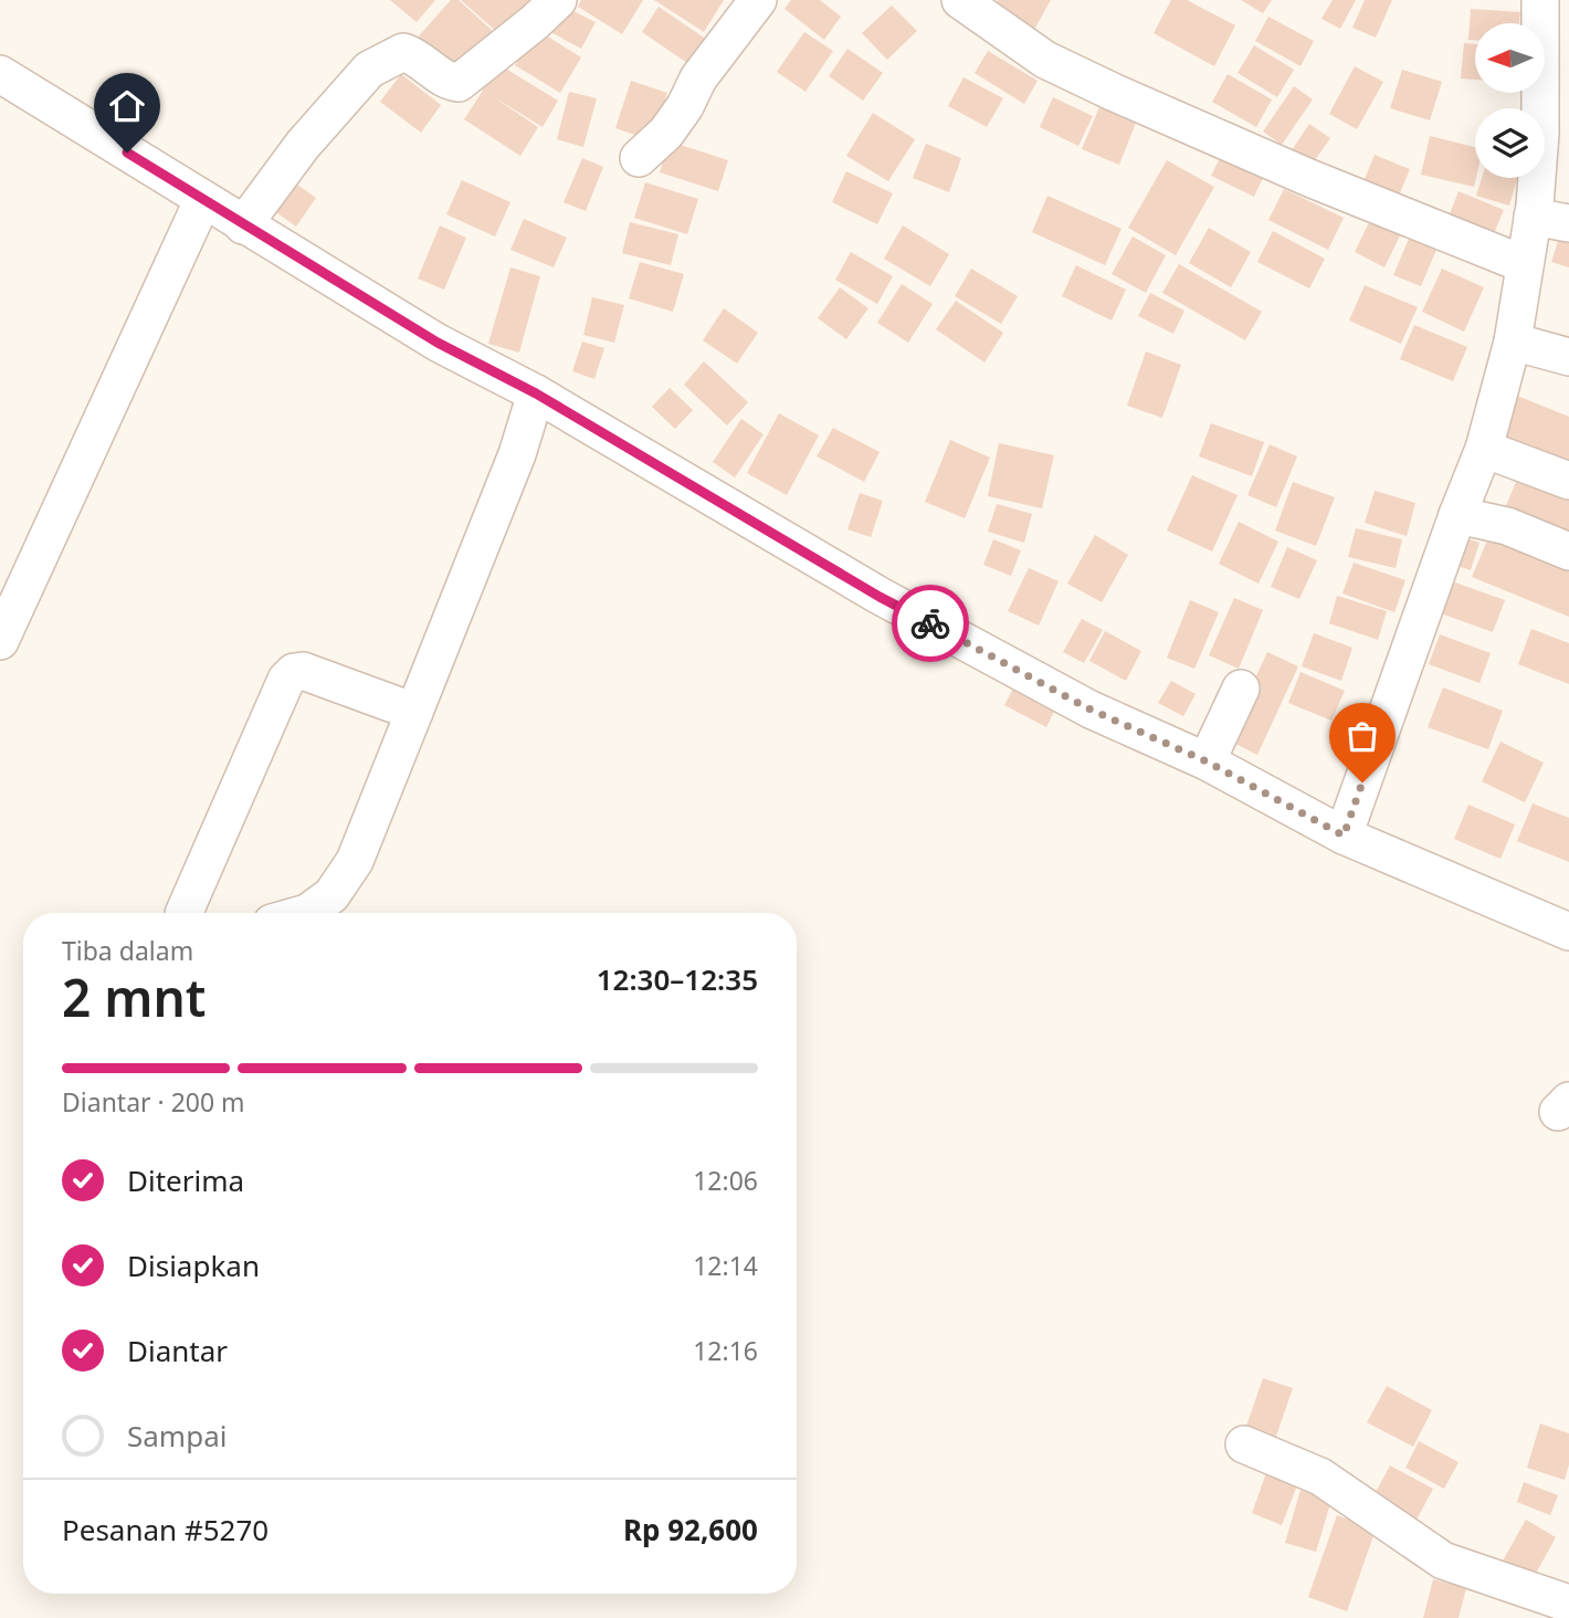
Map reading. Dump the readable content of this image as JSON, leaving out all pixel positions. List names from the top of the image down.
{
  "north": "left",
  "page": {
    "heading": ["2 mnt", "Tiba dalam", "12:30–12:35"],
    "panel": ["Pesanan #5270", "Rp 92,600"],
    "bar": "Diantar · 200 m",
    "list": [
      ["Diterima", "12:06"],
      ["Disiapkan", "12:14"],
      ["Diantar", "12:16"],
      "Sampai"
    ]
  }
}
